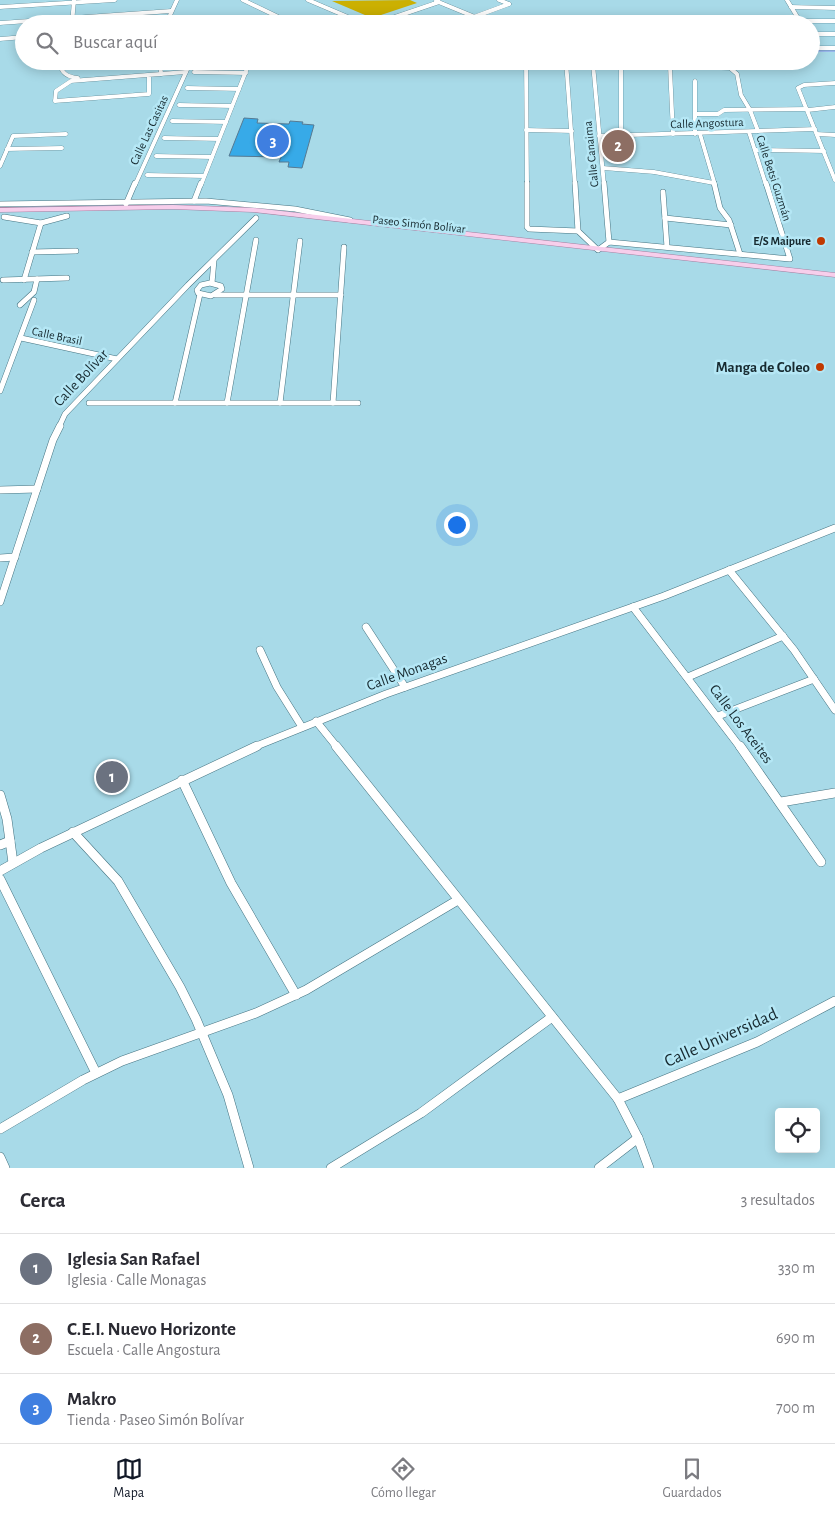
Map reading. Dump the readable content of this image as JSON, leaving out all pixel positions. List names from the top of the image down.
{
  "streets": {
    "main road": ["Paseo Simón Bolívar"],
    "street": [
      "Calle Angostura",
      "Calle Las Casitas",
      "Calle Canaima",
      "Calle Betsi Guzmán",
      "Calle Brasil",
      "Calle Bolívar",
      "Calle Monagas",
      "Calle Los Aceites",
      "Calle Universidad"
    ]
  },
  "crossings": [
    ["Calle Angostura", "Calle Canaima"],
    ["Calle Angostura", "Calle Betsi Guzmán"],
    ["Calle Las Casitas", "Paseo Simón Bolívar"],
    ["Paseo Simón Bolívar", "Calle Bolívar"],
    ["Calle Brasil", "Calle Bolívar"],
    ["Calle Monagas", "Calle Los Aceites"]
  ],
  "places": ["E/S Maipure", "Manga de Coleo"],
  "page": {
    "search": "Buscar aquí",
    "pins": ["3", "2", "1"],
    "heading": ["Cerca", "3 resultados"],
    "list": [
      {
        "mark": "1",
        "name": "Iglesia San Rafael",
        "note": "Iglesia · Calle Monagas",
        "value": "330 m"
      },
      {
        "mark": "2",
        "name": "C.E.I. Nuevo Horizonte",
        "note": "Escuela · Calle Angostura",
        "value": "690 m"
      },
      {
        "mark": "3",
        "name": "Makro",
        "note": "Tienda · Paseo Simón Bolívar",
        "value": "700 m"
      }
    ],
    "nav": ["Mapa", "Cómo llegar", "Guardados"]
  }
}
